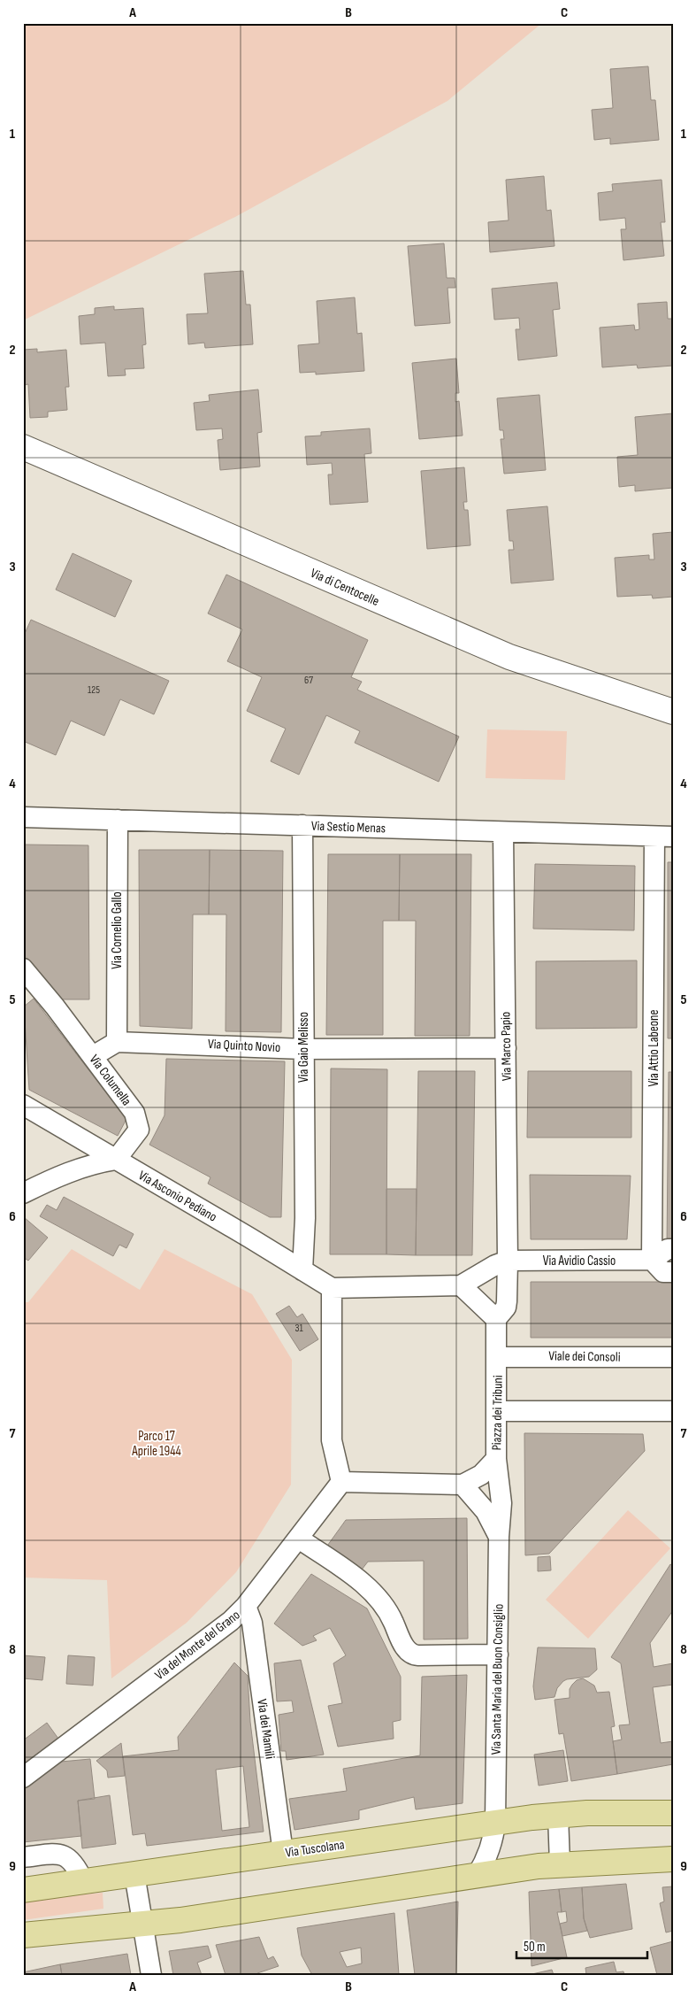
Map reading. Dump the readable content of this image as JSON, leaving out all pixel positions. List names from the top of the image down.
{
  "streets": {
    "main road": ["Via Tuscolana"],
    "street": [
      "Via di Centocelle",
      "Via Sestio Menas",
      "Via Cornelio Gallo",
      "Via Quinto Novio",
      "Via Marco Papio",
      "Via Gaio Melisso",
      "Via Attio Labeone",
      "Via Columella",
      "Via Asconio Pediano",
      "Via Avidio Cassio",
      "Viale dei Consoli",
      "Piazza dei Tribuni",
      "Via del Monte del Grano",
      "Via Santa Maria del Buon Consiglio",
      "Via dei Mamili"
    ]
  },
  "crossings": [
    ["Via Sestio Menas", "Via Cornelio Gallo"],
    ["Via Sestio Menas", "Via Marco Papio"],
    ["Via Sestio Menas", "Via Gaio Melisso"],
    ["Via Sestio Menas", "Via Attio Labeone"],
    ["Via Cornelio Gallo", "Via Quinto Novio"],
    ["Via Quinto Novio", "Via Marco Papio"],
    ["Via Quinto Novio", "Via Gaio Melisso"],
    ["Via Marco Papio", "Via Avidio Cassio"],
    ["Via Marco Papio", "Piazza dei Tribuni"],
    ["Via Gaio Melisso", "Via Asconio Pediano"],
    ["Via Attio Labeone", "Via Avidio Cassio"],
    ["Via Columella", "Via Asconio Pediano"],
    ["Viale dei Consoli", "Piazza dei Tribuni"],
    ["Piazza dei Tribuni", "Via del Monte del Grano"],
    ["Piazza dei Tribuni", "Via Santa Maria del Buon Consiglio"],
    ["Via del Monte del Grano", "Via dei Mamili"],
    ["Via Santa Maria del Buon Consiglio", "Via Tuscolana"],
    ["Via dei Mamili", "Via Tuscolana"]
  ],
  "parks": ["Parco 17 Aprile 1944"],
  "house_numbers": ["67", "125", "31"],
  "scale_bar": "50 m",
  "grid": {
    "columns": ["A", "B", "C"],
    "rows": [
      "1",
      "2",
      "3",
      "4",
      "5",
      "6",
      "7",
      "8",
      "9"
    ]
  }
}
